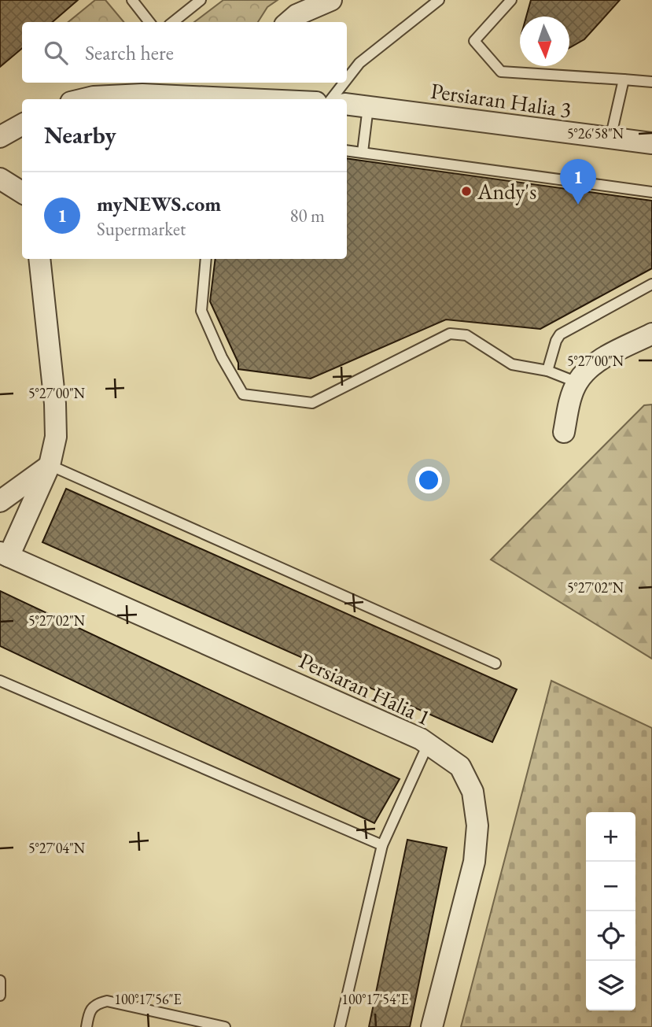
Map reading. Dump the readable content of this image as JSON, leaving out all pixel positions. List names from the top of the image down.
{
  "streets": {
    "street": ["Persiaran Halia 3", "Persiaran Halia 1"]
  },
  "places": ["Andy's"],
  "north": "bottom",
  "page": {
    "search": "Search here",
    "heading": "Nearby",
    "pins": "1",
    "list": [
      {
        "mark": "1",
        "name": "myNEWS.com",
        "note": "Supermarket",
        "value": "80 m"
      }
    ],
    "map_buttons": ["+", "−"]
  },
  "coordinates": [
    "5°26'58\"N",
    "5°27'00\"N",
    "5°27'02\"N",
    "5°27'04\"N",
    "100°17'56\"E",
    "100°17'54\"E"
  ]
}
